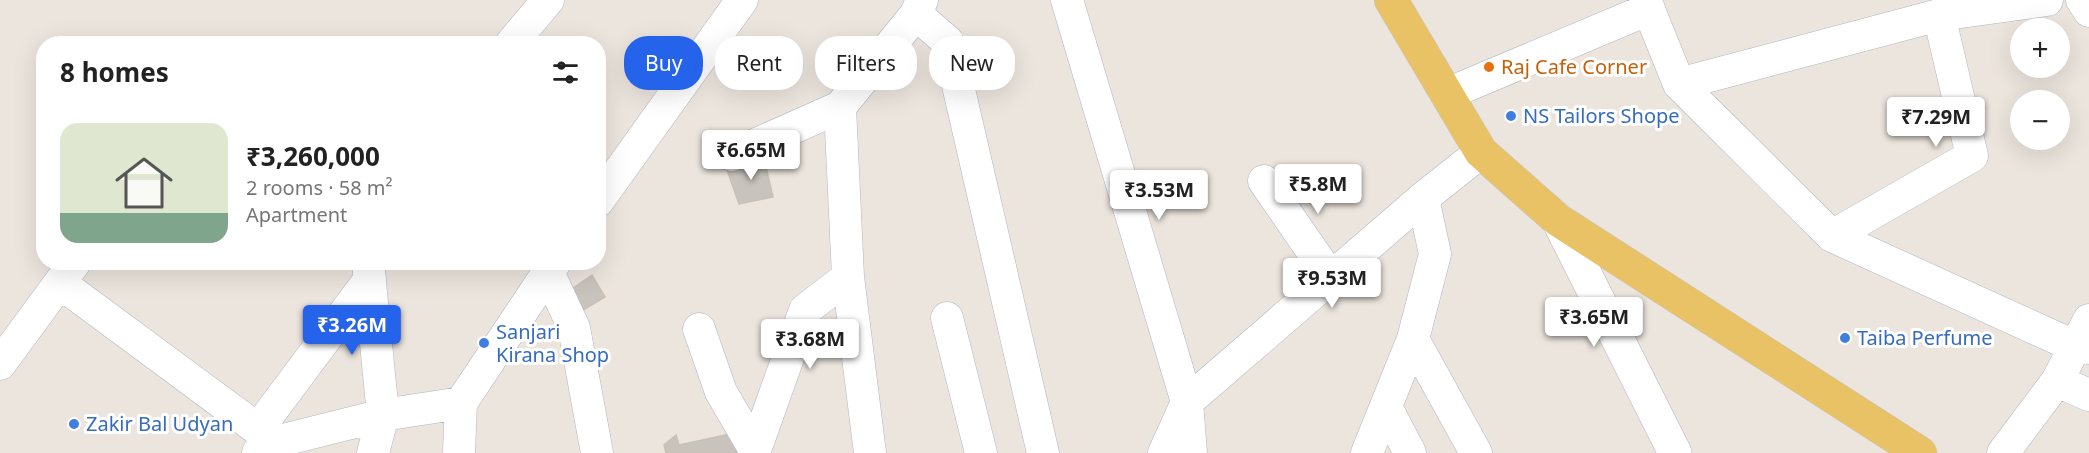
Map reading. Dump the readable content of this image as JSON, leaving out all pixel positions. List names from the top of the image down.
{
  "places": [
    "Raj Cafe Corner",
    "NS Tailors Shope",
    "Taiba Perfume",
    "Sanjari Kirana Shop",
    "Zakir Bal Udyan"
  ],
  "page": {
    "map_buttons": ["+", "−"],
    "chip": [
      "Buy",
      "Rent",
      "Filters",
      "New"
    ],
    "heading": "8 homes",
    "price": [
      "₹7.29M",
      "₹6.65M",
      "₹5.8M",
      "₹3.53M",
      "₹9.53M",
      "₹3.65M",
      "₹3.26M",
      "₹3.68M"
    ],
    "list": [
      {
        "name": "₹3,260,000",
        "note": "2 rooms · 58 m² · Apartment"
      }
    ]
  }
}
